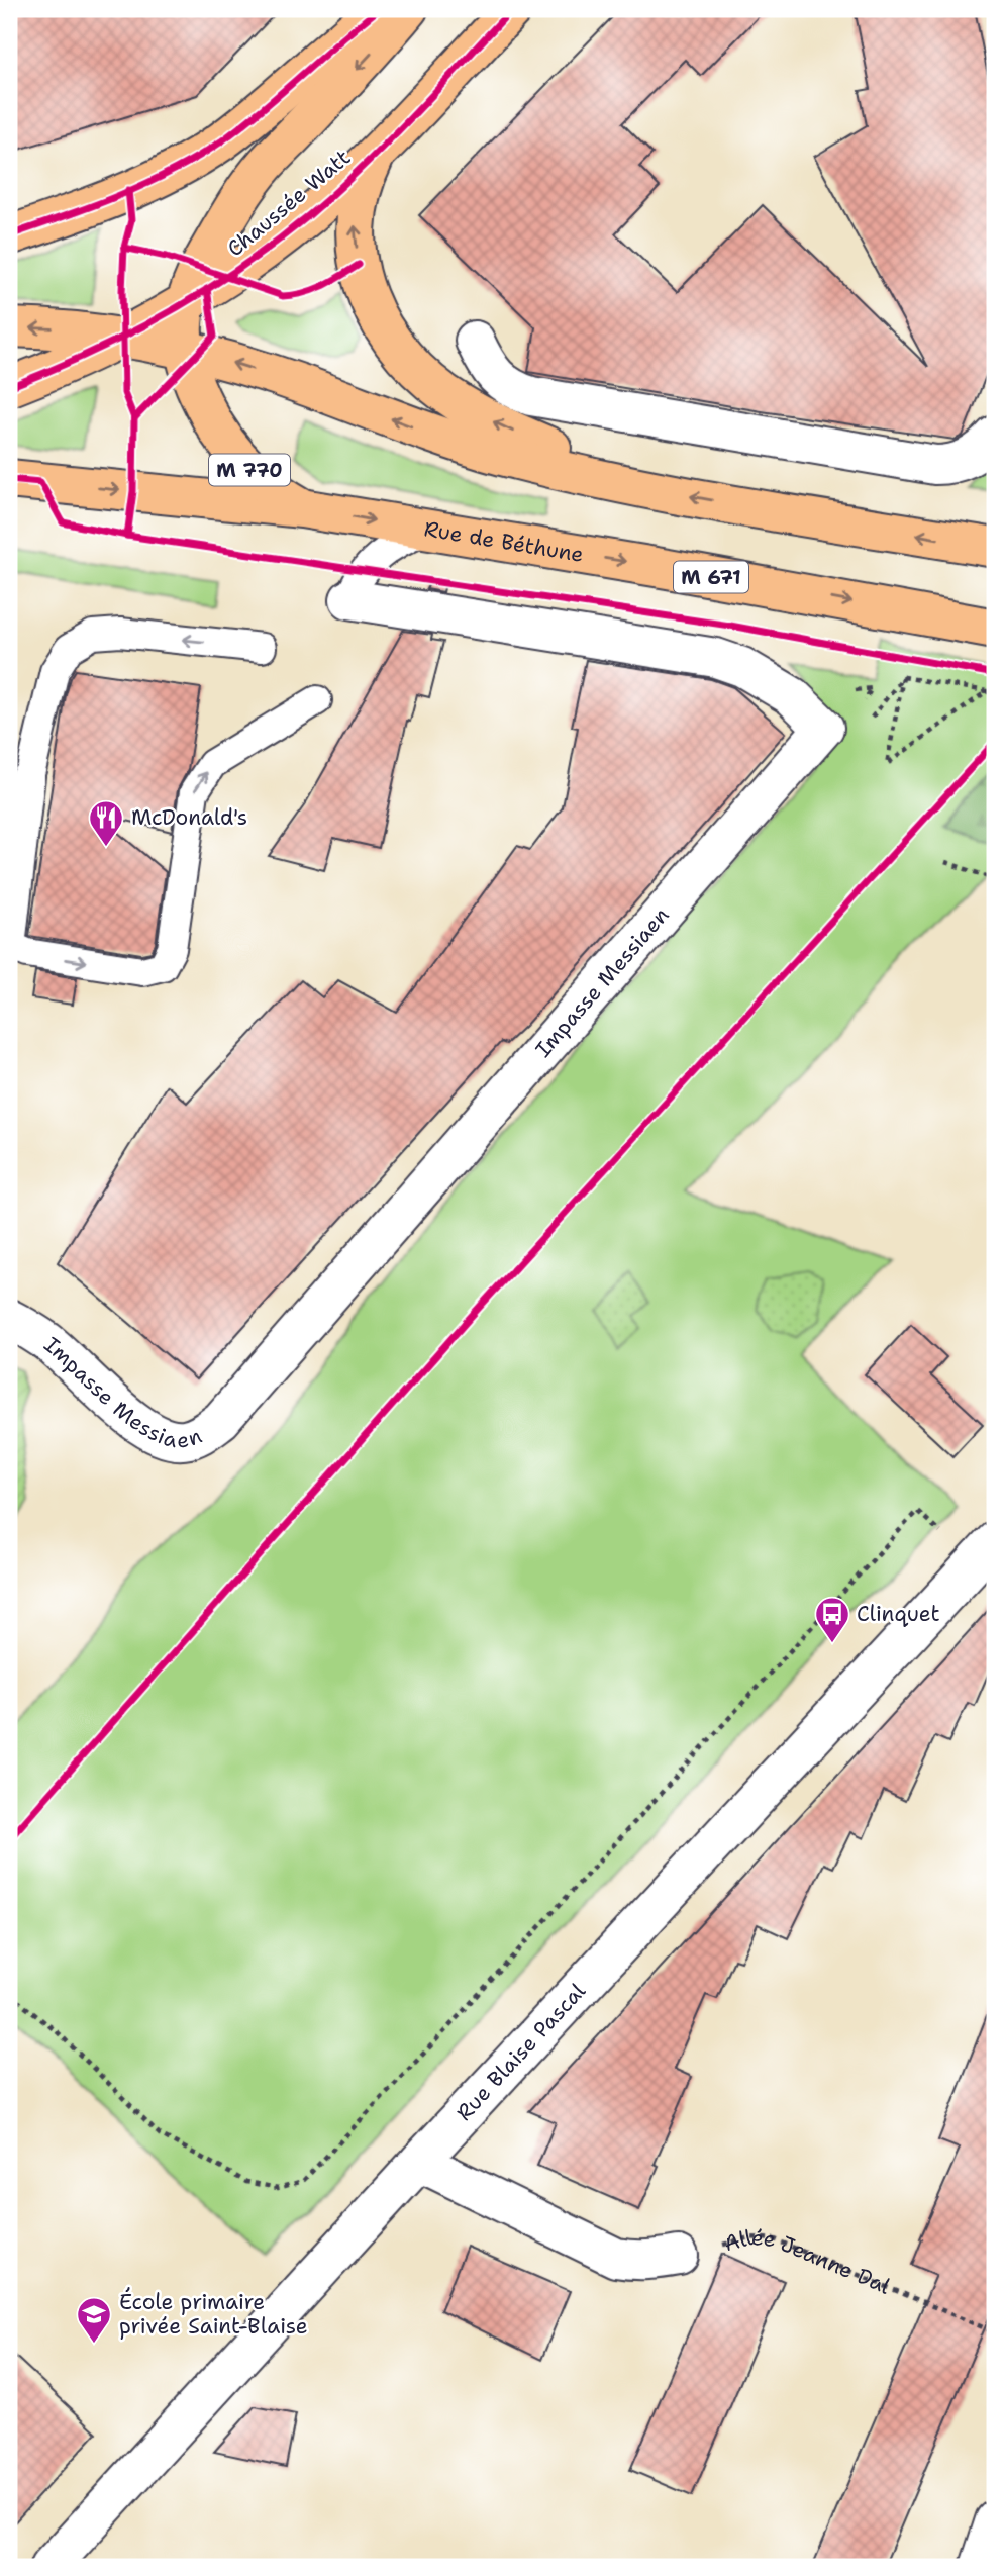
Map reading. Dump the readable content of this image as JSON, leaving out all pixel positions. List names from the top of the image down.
{
  "streets": {
    "main road": [
      "Chaussée Watt",
      "M 770",
      "Rue de Béthune",
      "M 671"
    ],
    "street": ["Impasse Messiaen", "Rue Blaise Pascal"],
    "path": ["Allée Jeanne Dal"]
  },
  "crossings": [
    ["Chaussée Watt", "Rue de Béthune"]
  ],
  "places": {
    "restaurant": ["McDonald's"],
    "bus stop": ["Clinquet"],
    "school or university": ["École primaire privée Saint-Blaise"]
  }
}
